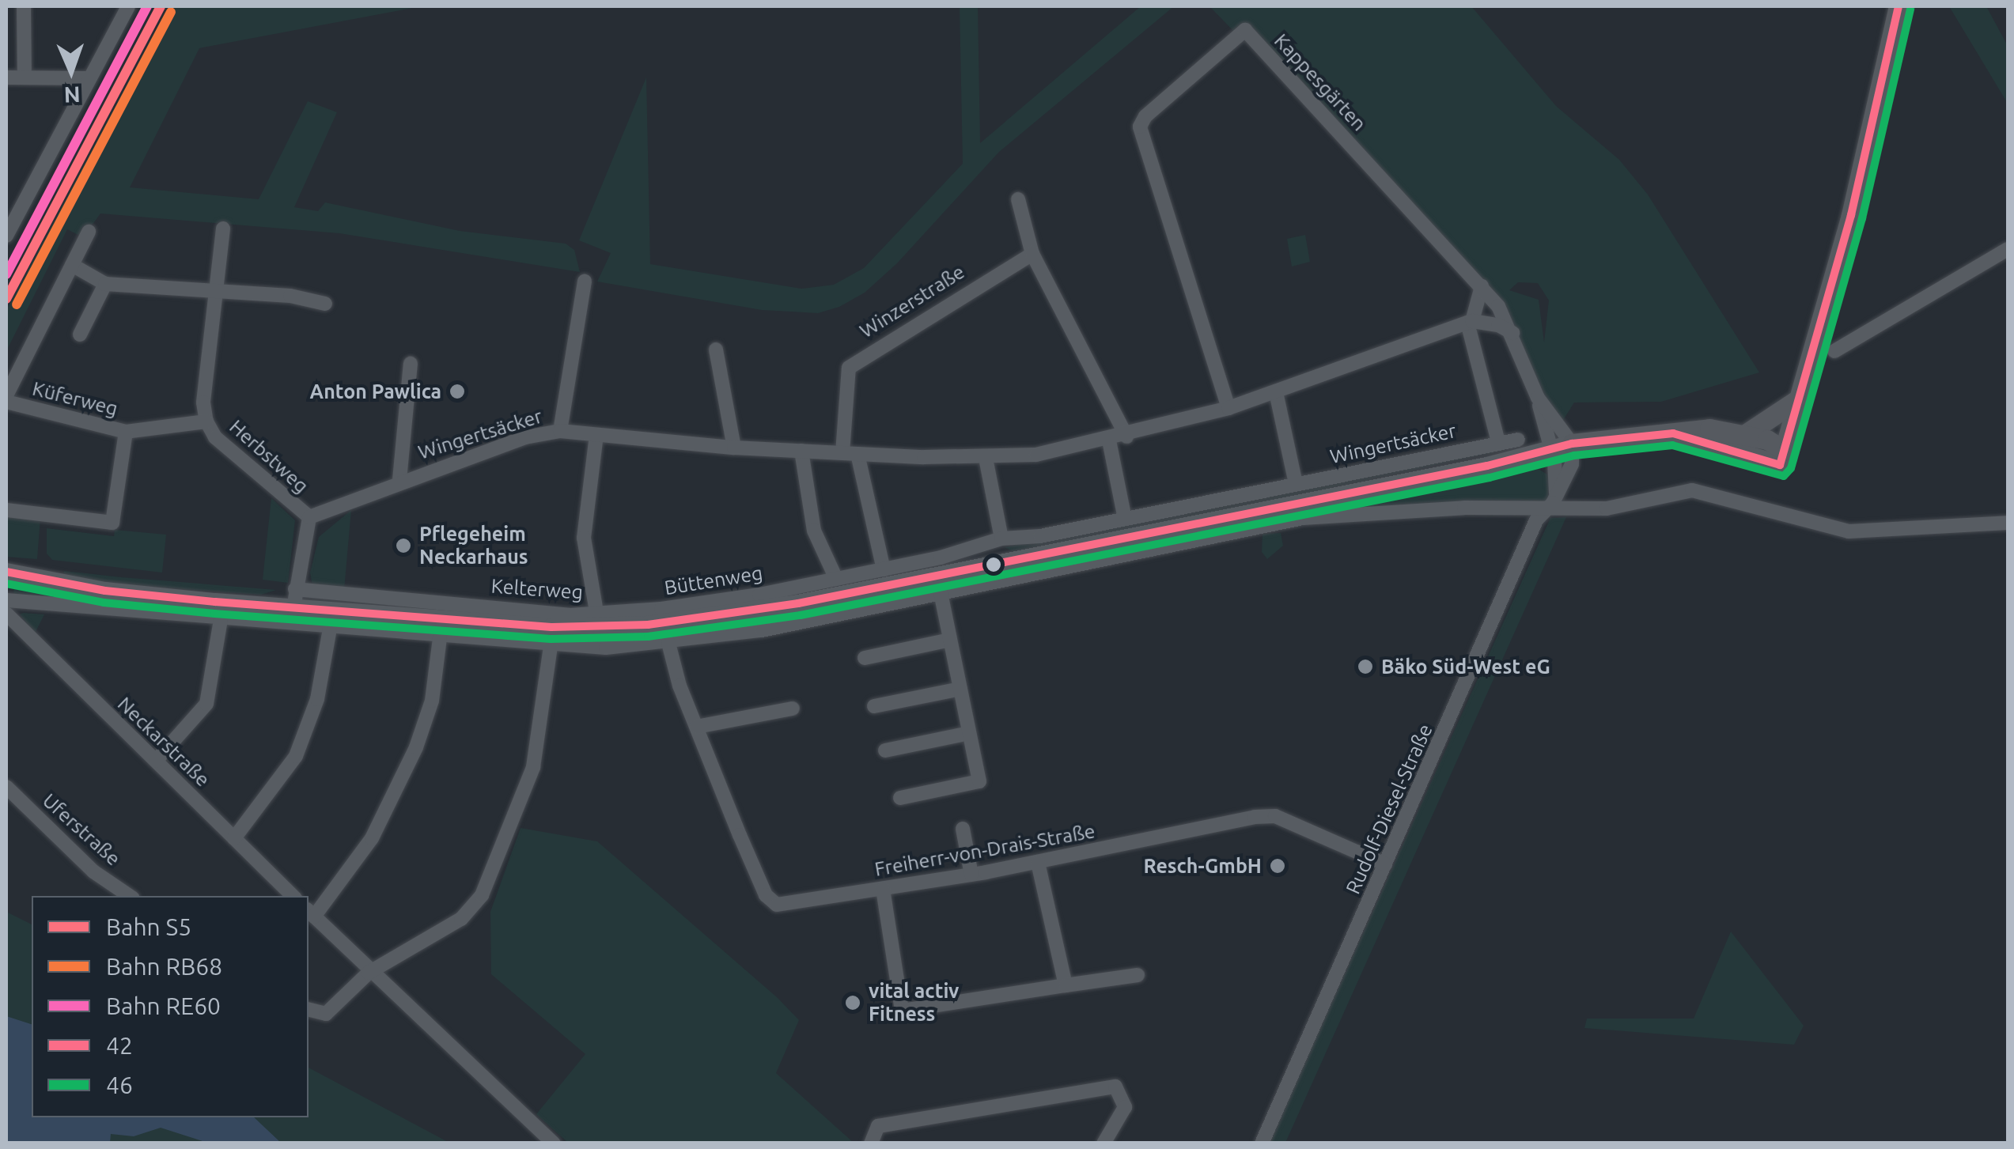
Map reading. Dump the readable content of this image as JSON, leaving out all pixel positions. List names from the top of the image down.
{
  "streets": {
    "street": [
      "Kappesgärten",
      "Winzerstraße",
      "Küferweg",
      "Wingertsäcker",
      "Herbstweg",
      "Büttenweg",
      "Kelterweg",
      "Neckarstraße",
      "Rudolf-Diesel-Straße",
      "Uferstraße",
      "Freiherr-von-Drais-Straße"
    ]
  },
  "crossings": [
    ["Kappesgärten", "Wingertsäcker"],
    ["Kappesgärten", "Rudolf-Diesel-Straße"],
    ["Winzerstraße", "Wingertsäcker"],
    ["Küferweg", "Herbstweg"],
    ["Wingertsäcker", "Herbstweg"],
    ["Wingertsäcker", "Büttenweg"],
    ["Wingertsäcker", "Kelterweg"],
    ["Büttenweg", "Kelterweg"],
    ["Rudolf-Diesel-Straße", "Freiherr-von-Drais-Straße"]
  ],
  "places": [
    "Anton Pawlica",
    "Pflegeheim Neckarhaus",
    "Bäko Süd-West eG",
    "Resch-GmbH",
    "vital activ Fitness"
  ],
  "lines": [
    "rail line S5",
    "rail line RE60",
    "transit line 42",
    "transit line 46",
    "rail line RB68"
  ],
  "legend": [
    "Bahn S5",
    "Bahn RB68",
    "Bahn RE60",
    "42",
    "46"
  ],
  "north": "bottom"
}
